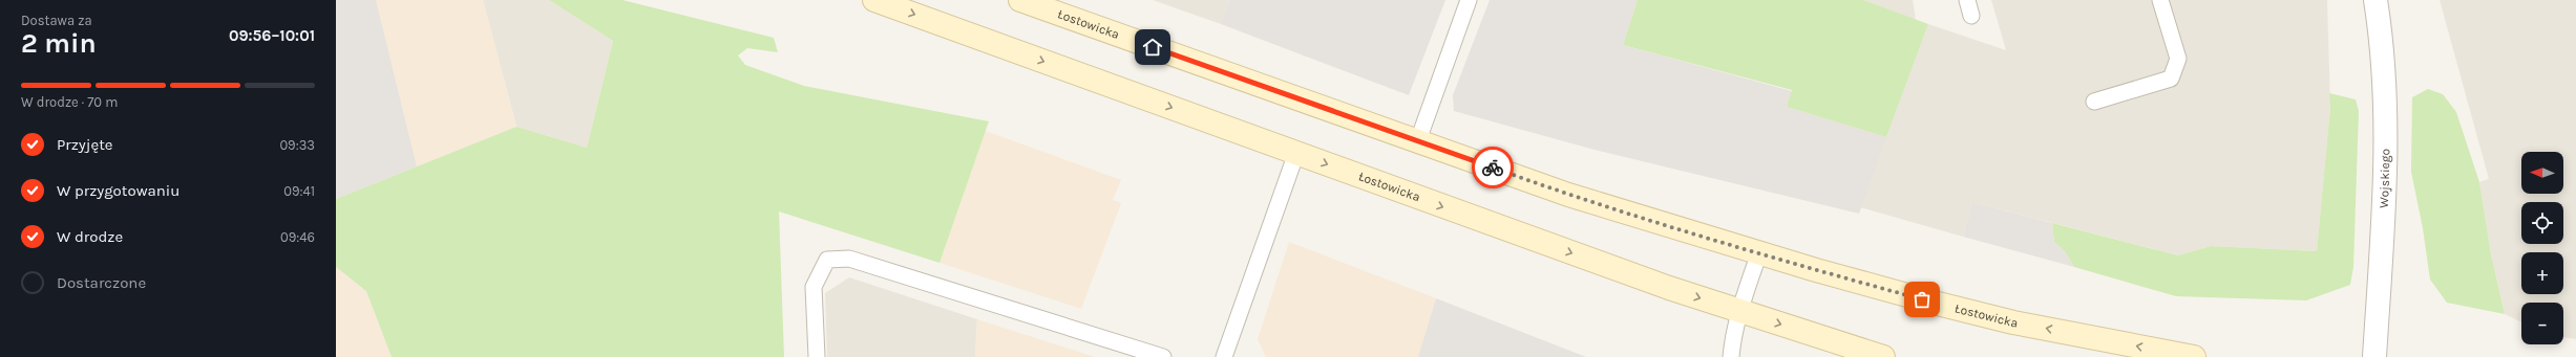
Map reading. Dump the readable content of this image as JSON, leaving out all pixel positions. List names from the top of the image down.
{
  "streets": {
    "main road": ["Łostowicka"],
    "street": ["Wojskiego"]
  },
  "north": "left",
  "page": {
    "heading": ["2 min", "Dostawa za", "09:56–10:01"],
    "bar": "W drodze · 70 m",
    "list": [
      ["Przyjęte", "09:33"],
      ["W przygotowaniu", "09:41"],
      ["W drodze", "09:46"],
      "Dostarczone"
    ],
    "map_buttons": ["+", "−"]
  }
}
